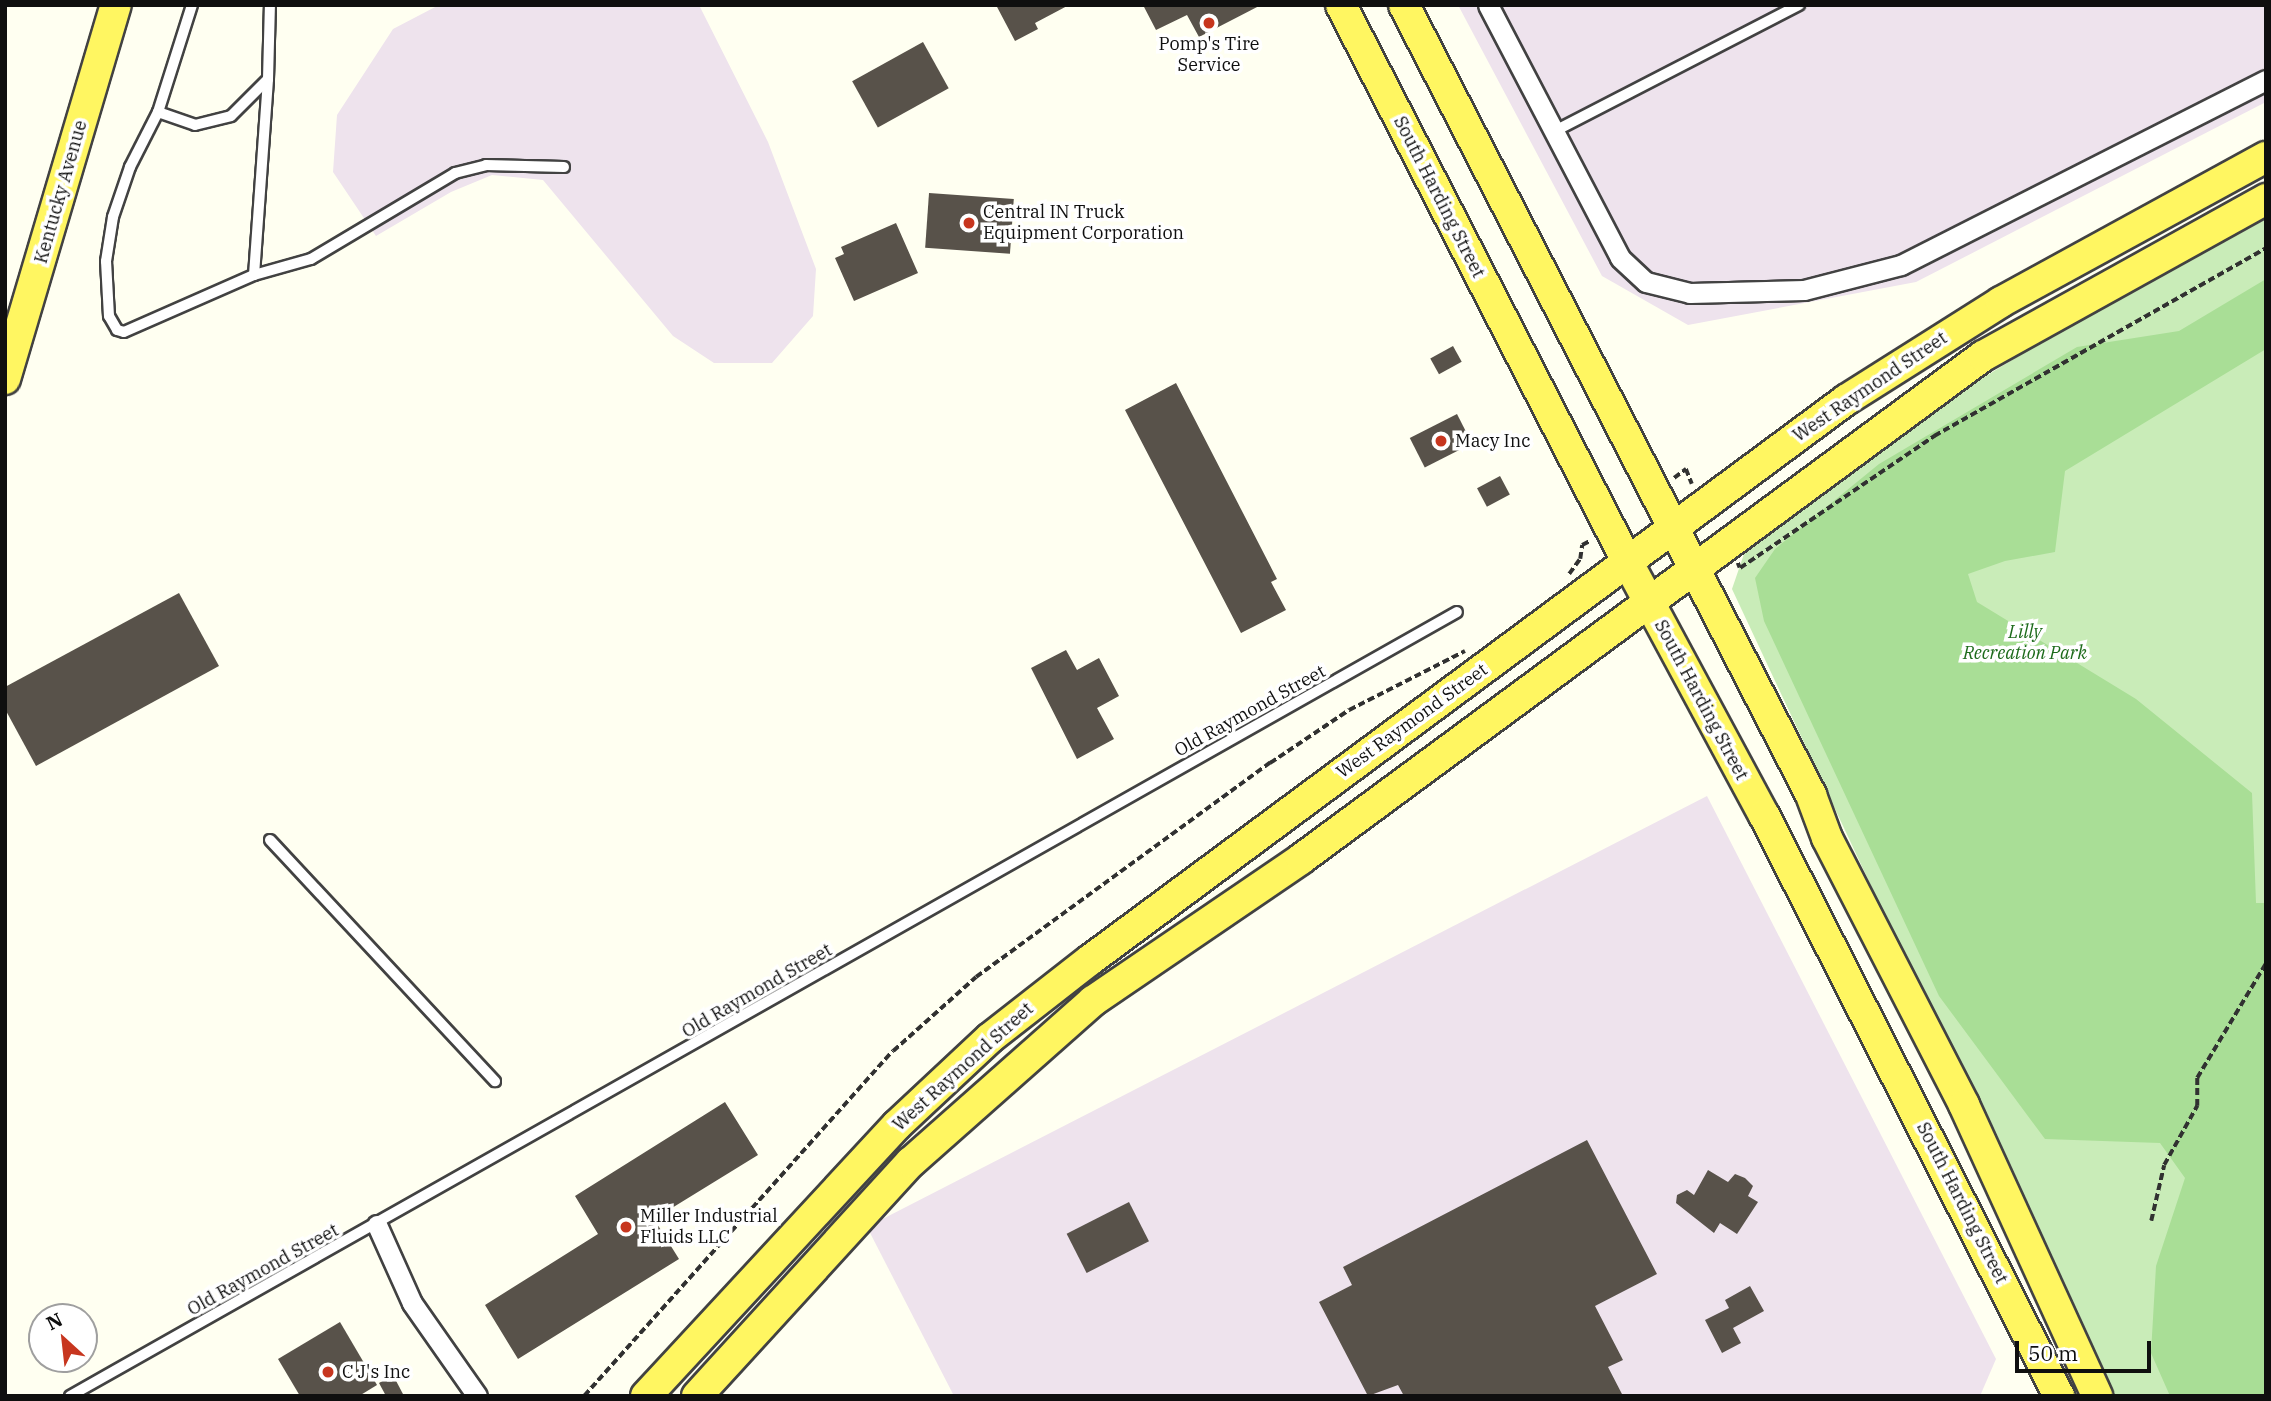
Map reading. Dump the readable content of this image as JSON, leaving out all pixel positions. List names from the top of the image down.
{
  "streets": {
    "main road": ["Kentucky Avenue", "South Harding Street", "West Raymond Street"],
    "lane": ["Old Raymond Street"]
  },
  "crossings": [
    ["South Harding Street", "West Raymond Street"]
  ],
  "parks": ["Lilly Recreation Park"],
  "places": [
    "Pomp's Tire Service",
    "Central IN Truck Equipment Corporation",
    "Macy Inc",
    "Miller Industrial Fluids LLC",
    "C J's Inc"
  ],
  "scale_bar": "50 m",
  "north": "top left"
}
